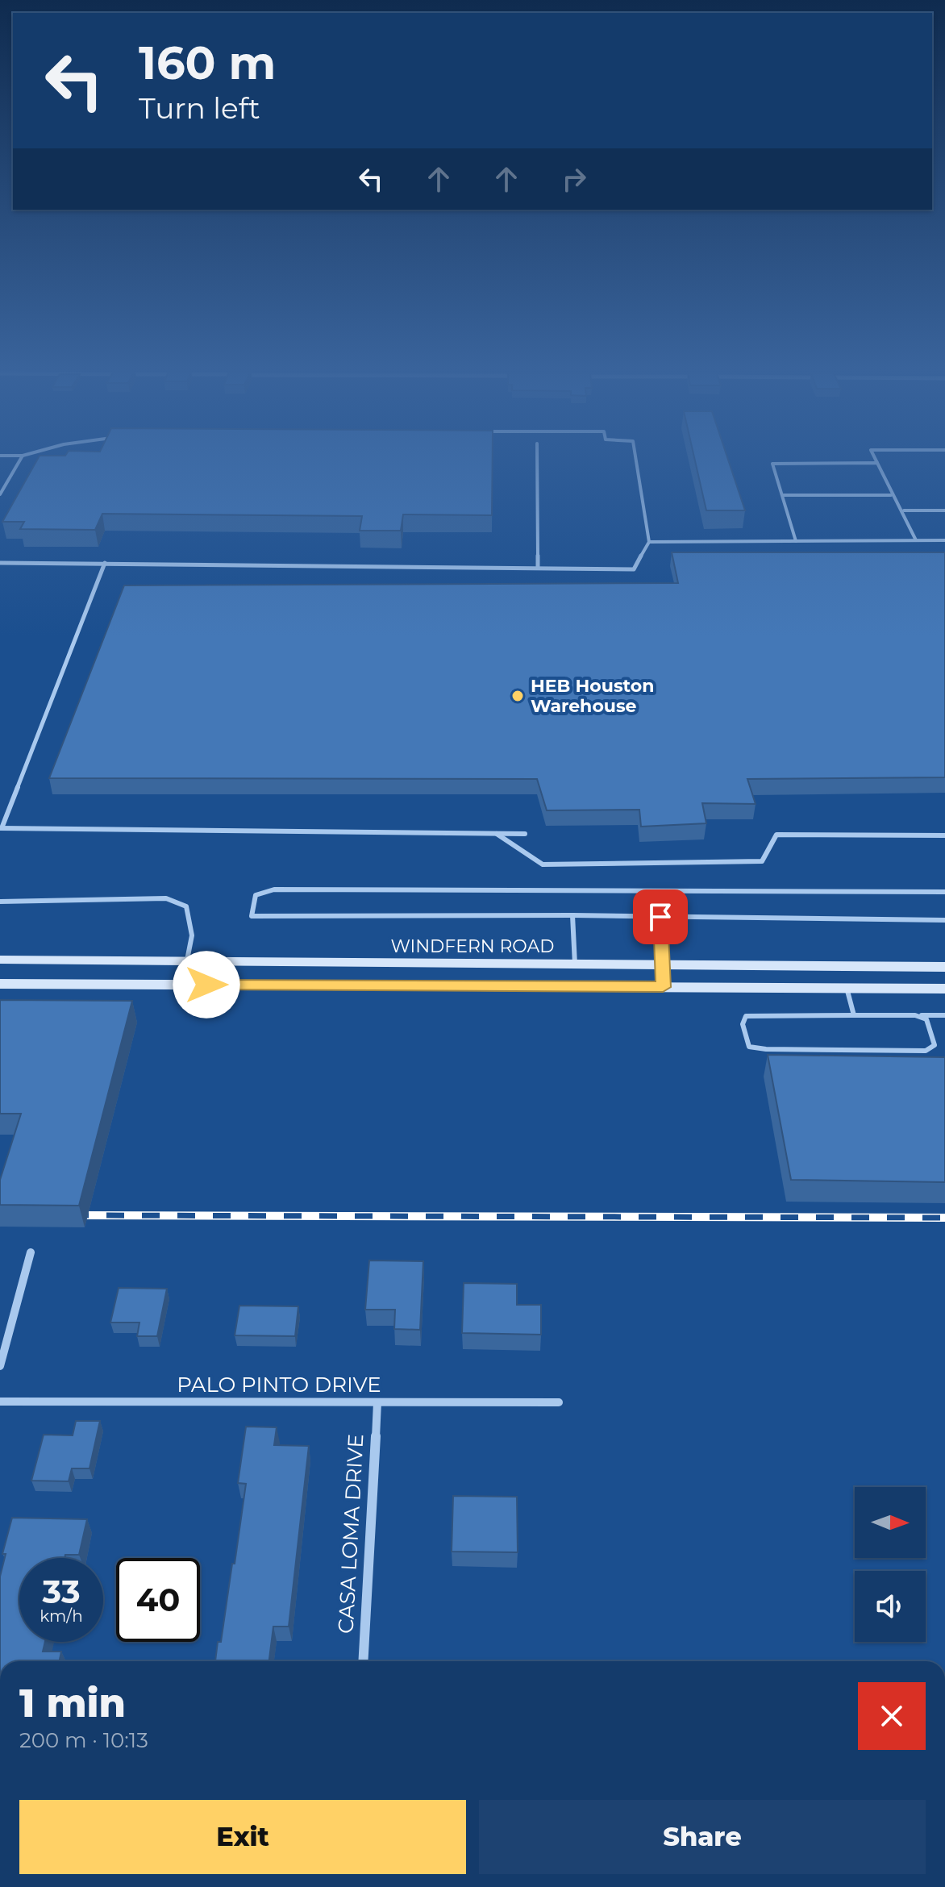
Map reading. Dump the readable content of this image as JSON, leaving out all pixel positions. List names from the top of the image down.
{
  "streets": {
    "street": ["WINDFERN ROAD", "PALO PINTO DRIVE", "CASA LOMA DRIVE"]
  },
  "crossings": [
    ["PALO PINTO DRIVE", "CASA LOMA DRIVE"]
  ],
  "places": ["HEB Houston Warehouse"],
  "north": "right",
  "page": {
    "turn": ["160 m", "Turn left"],
    "speed": "33 km/h",
    "limit": "40",
    "heading": ["1 min", "200 m · 10:13"],
    "buttons": ["Exit", "Share"]
  }
}
